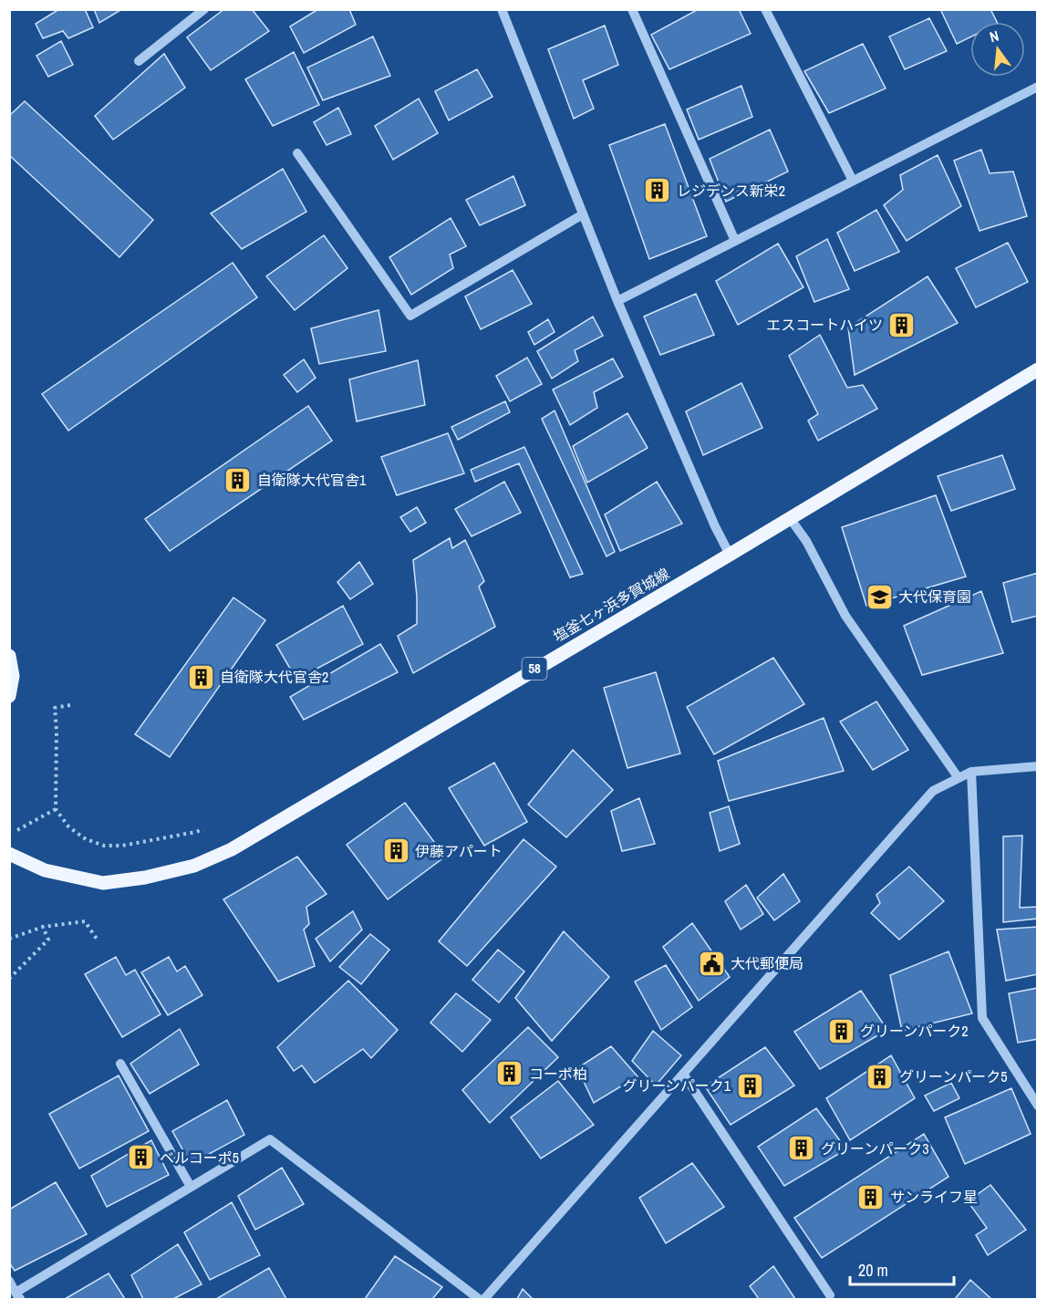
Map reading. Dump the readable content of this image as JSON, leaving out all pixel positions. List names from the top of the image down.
{
  "streets": {
    "main road": ["塩釜七ヶ浜多賀城線", "58"]
  },
  "places": {
    "building": [
      "レジデンス新栄2",
      "エスコートハイツ",
      "自衛隊大代官舎1",
      "自衛隊大代官舎2",
      "伊藤アパート",
      "グリーンパーク2",
      "コーポ柏",
      "グリーンパーク5",
      "グリーンパーク1",
      "グリーンパーク3",
      "ベルコーポ5",
      "サンライフ星"
    ],
    "school or university": ["大代保育園"],
    "public building": ["大代郵便局"]
  },
  "scale_bar": "20 m",
  "north": "top"
}
